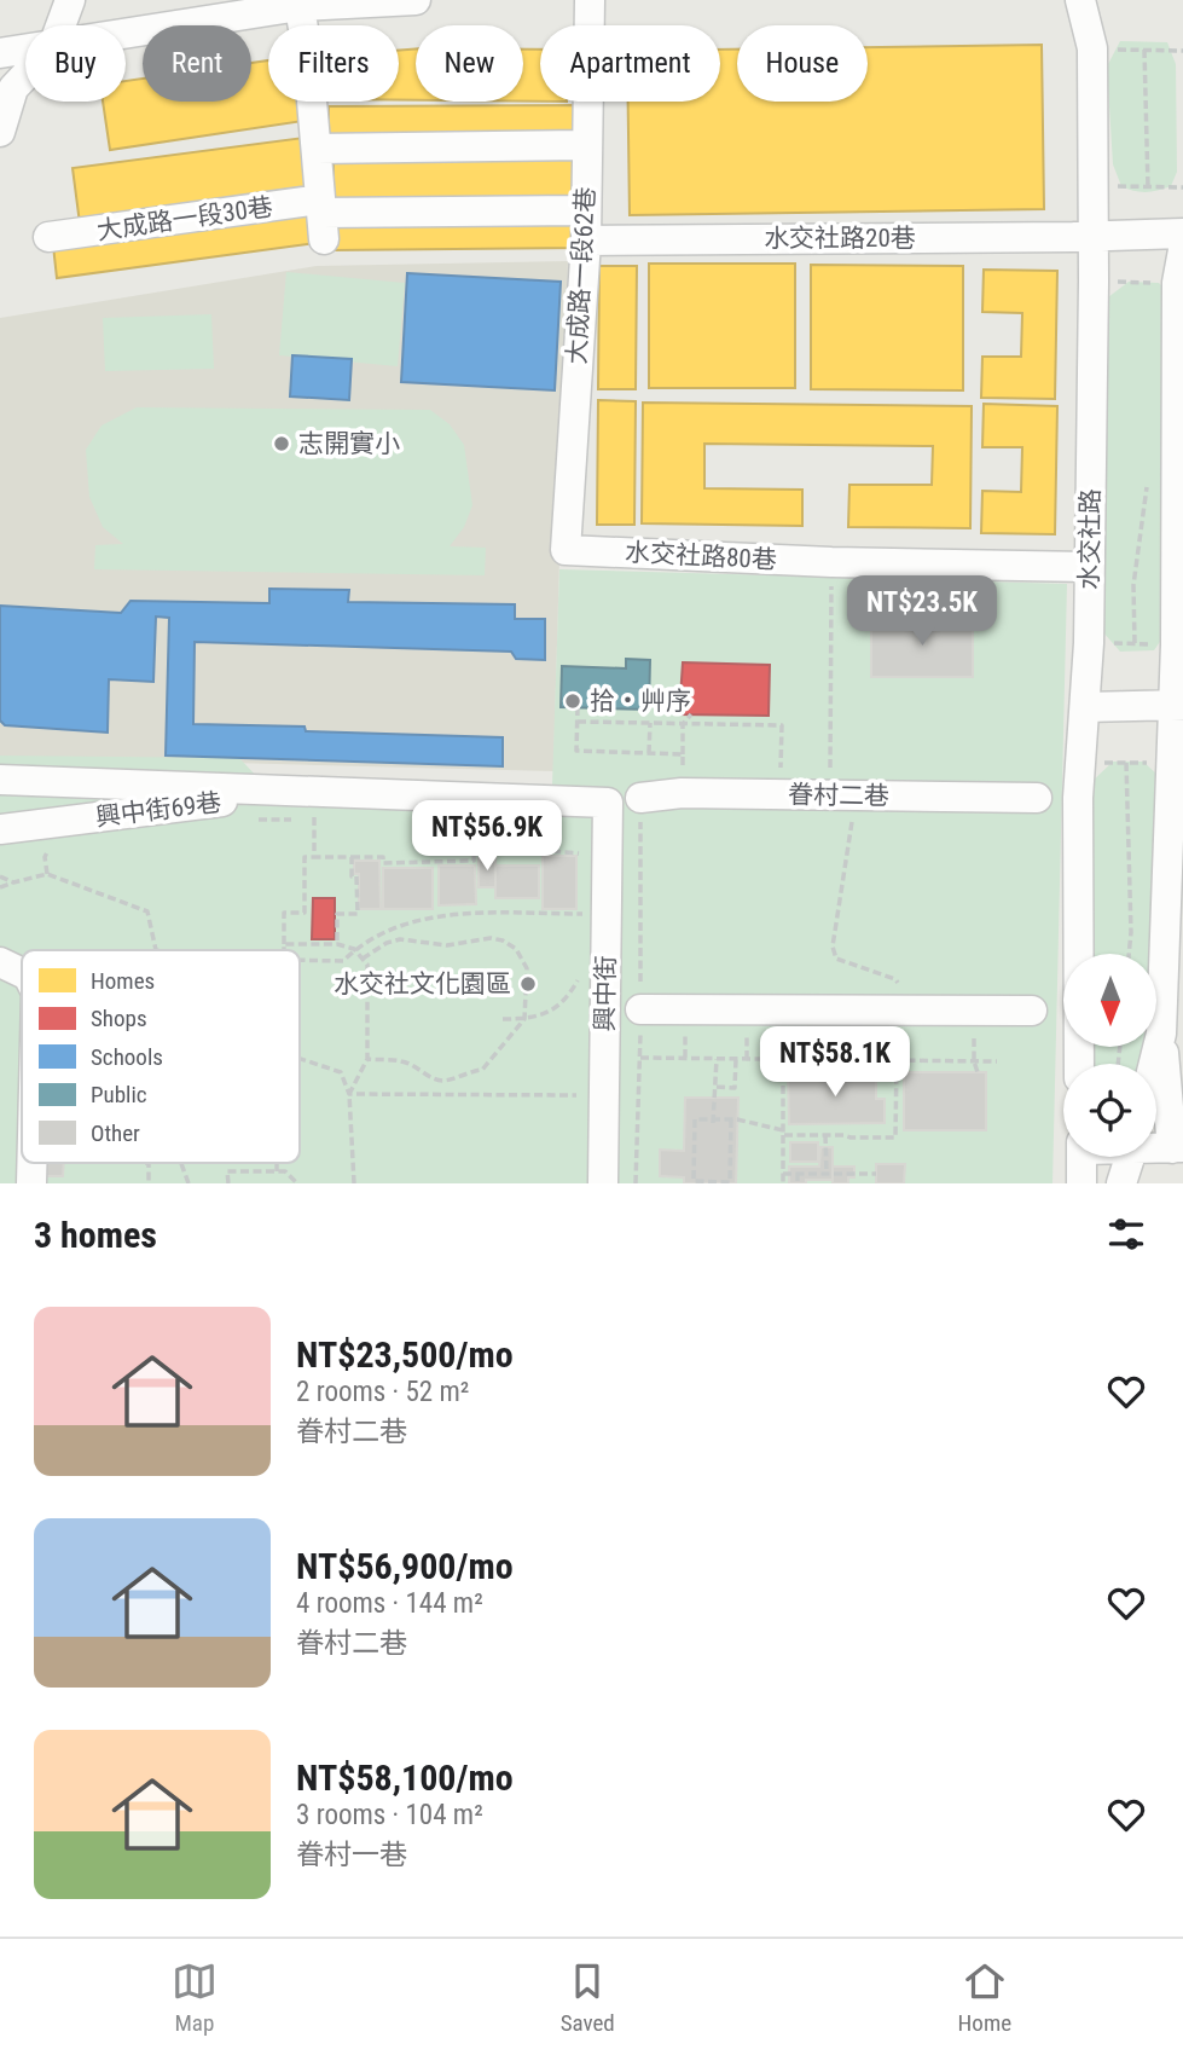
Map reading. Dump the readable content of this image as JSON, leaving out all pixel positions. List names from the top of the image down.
{
  "streets": {
    "street": [
      "大成路一段30巷",
      "水交社路20巷",
      "大成路一段62巷",
      "水交社路",
      "水交社路80巷",
      "眷村二巷",
      "興中街69巷",
      "興中街"
    ]
  },
  "crossings": [
    ["水交社路20巷", "大成路一段62巷"],
    ["水交社路20巷", "水交社路"],
    ["大成路一段62巷", "水交社路80巷"],
    ["水交社路", "水交社路80巷"],
    ["興中街69巷", "興中街"]
  ],
  "places": ["志開實小", "拾・艸序", "水交社文化園區"],
  "legend": [
    "Homes",
    "Shops",
    "Schools",
    "Public",
    "Other"
  ],
  "north": "bottom",
  "page": {
    "chip": [
      "Buy",
      "Rent",
      "Filters",
      "New",
      "Apartment",
      "House"
    ],
    "price": ["NT$23.5K", "NT$56.9K", "NT$58.1K"],
    "heading": "3 homes",
    "list": [
      {
        "name": "NT$23,500/mo",
        "note": "2 rooms · 52 m² · 眷村二巷"
      },
      {
        "name": "NT$56,900/mo",
        "note": "4 rooms · 144 m² · 眷村二巷"
      },
      {
        "name": "NT$58,100/mo",
        "note": "3 rooms · 104 m² · 眷村一巷"
      }
    ],
    "tabs": ["Map", "Saved", "Home"]
  }
}
